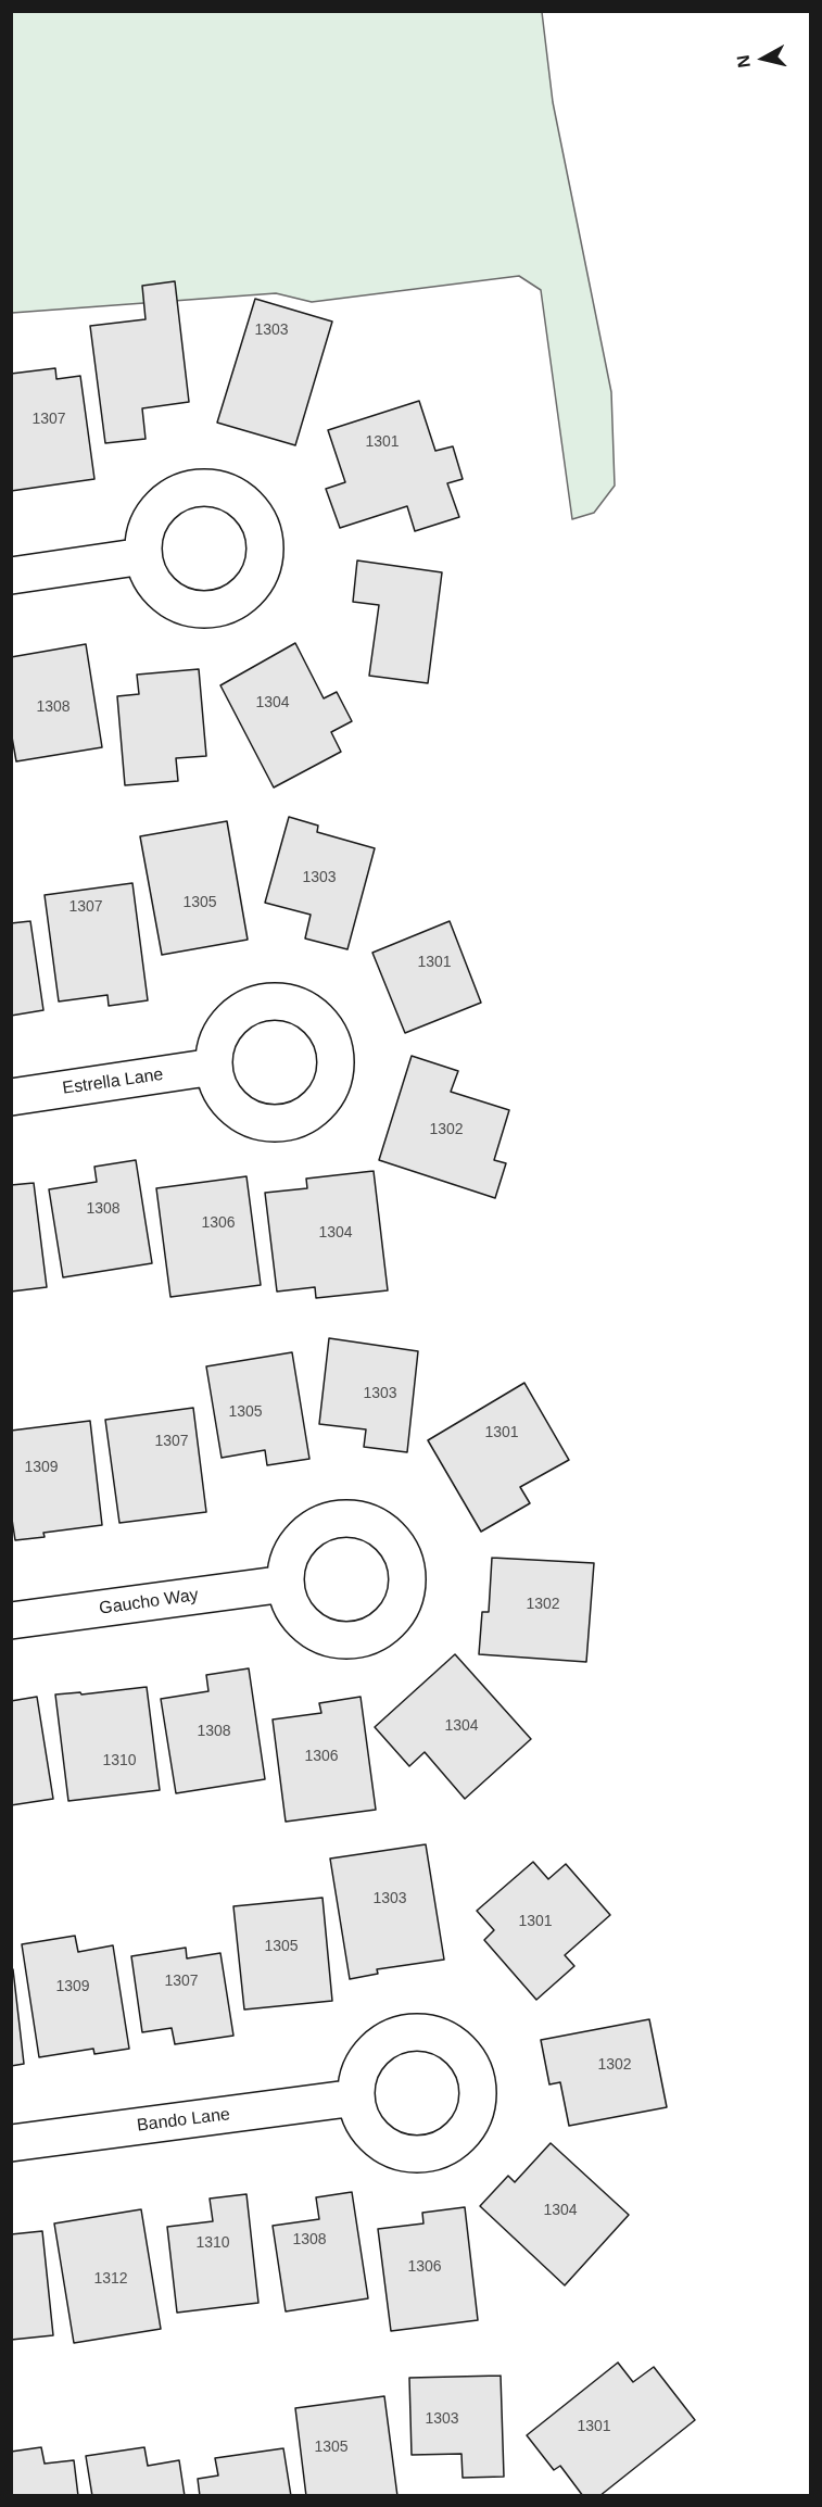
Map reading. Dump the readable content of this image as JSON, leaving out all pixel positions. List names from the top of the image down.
{
  "streets": {
    "street": ["Estrella Lane", "Gaucho Way", "Bando Lane"]
  },
  "house_numbers": [
    "1303",
    "1307",
    "1301",
    "1304",
    "1308",
    "1303",
    "1305",
    "1307",
    "1301",
    "1302",
    "1308",
    "1306",
    "1304",
    "1303",
    "1305",
    "1301",
    "1307",
    "1309",
    "1302",
    "1304",
    "1308",
    "1306",
    "1310",
    "1303",
    "1301",
    "1305",
    "1307",
    "1309",
    "1302",
    "1304",
    "1308",
    "1310",
    "1306",
    "1312",
    "1303",
    "1301",
    "1305"
  ],
  "north": "left"
}
